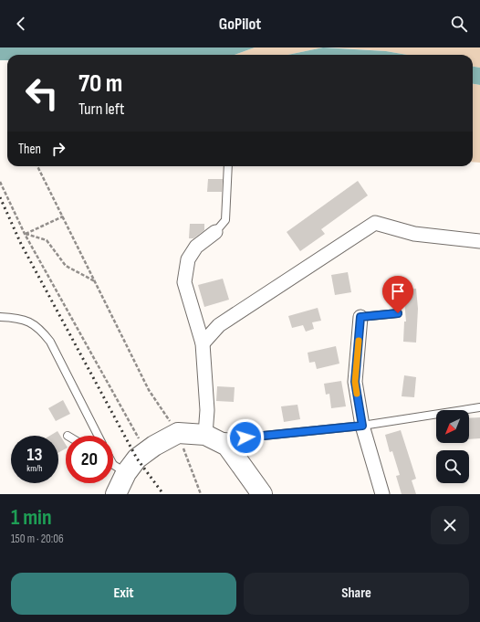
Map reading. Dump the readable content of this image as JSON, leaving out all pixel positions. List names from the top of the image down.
{
  "north": "bottom left",
  "page": {
    "header": "GoPilot",
    "turn": ["70 m", "Turn left"],
    "then": "Then",
    "speed": "13 km/h",
    "limit": "20",
    "heading": ["1 min", "150 m · 20:06"],
    "buttons": ["Exit", "Share"]
  }
}
